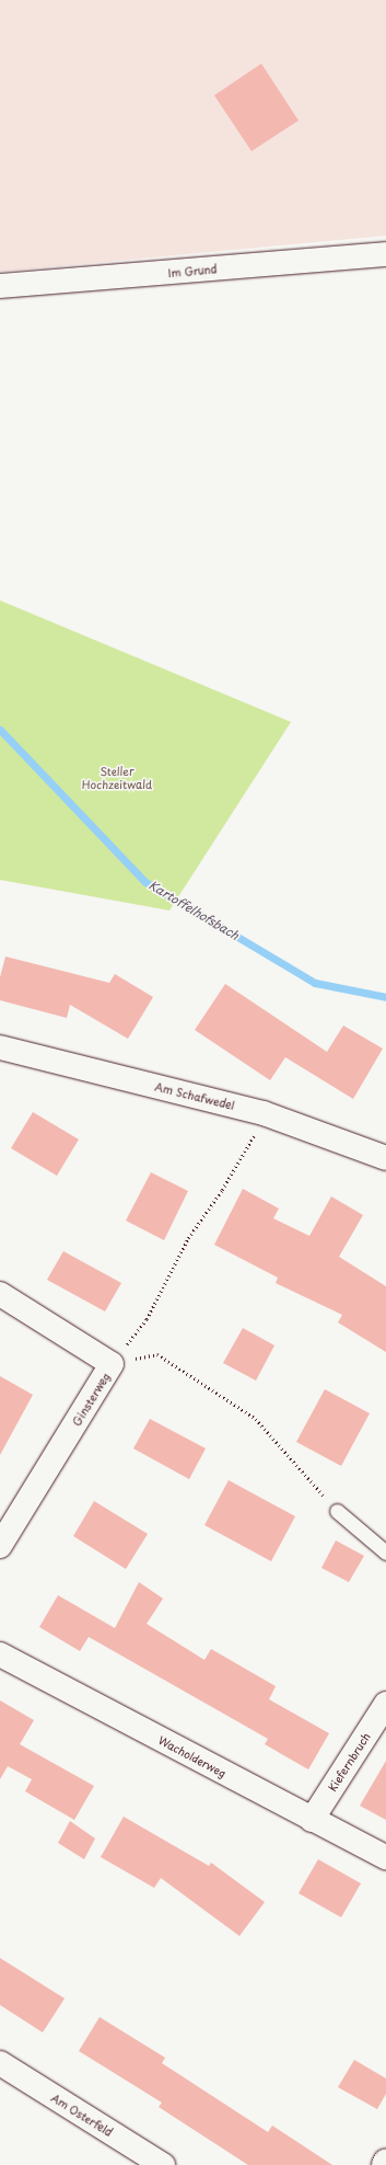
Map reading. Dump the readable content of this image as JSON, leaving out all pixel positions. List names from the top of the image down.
{
  "streets": {
    "street": [
      "Im Grund",
      "Am Schafwedel",
      "Ginsterweg",
      "Wacholderweg",
      "Kiefernbruch",
      "Am Osterfeld"
    ]
  },
  "crossings": [
    ["Wacholderweg", "Kiefernbruch"]
  ],
  "water": ["Kartoffelhofsbach"],
  "parks": ["Steller Hochzeitwald"]
}
